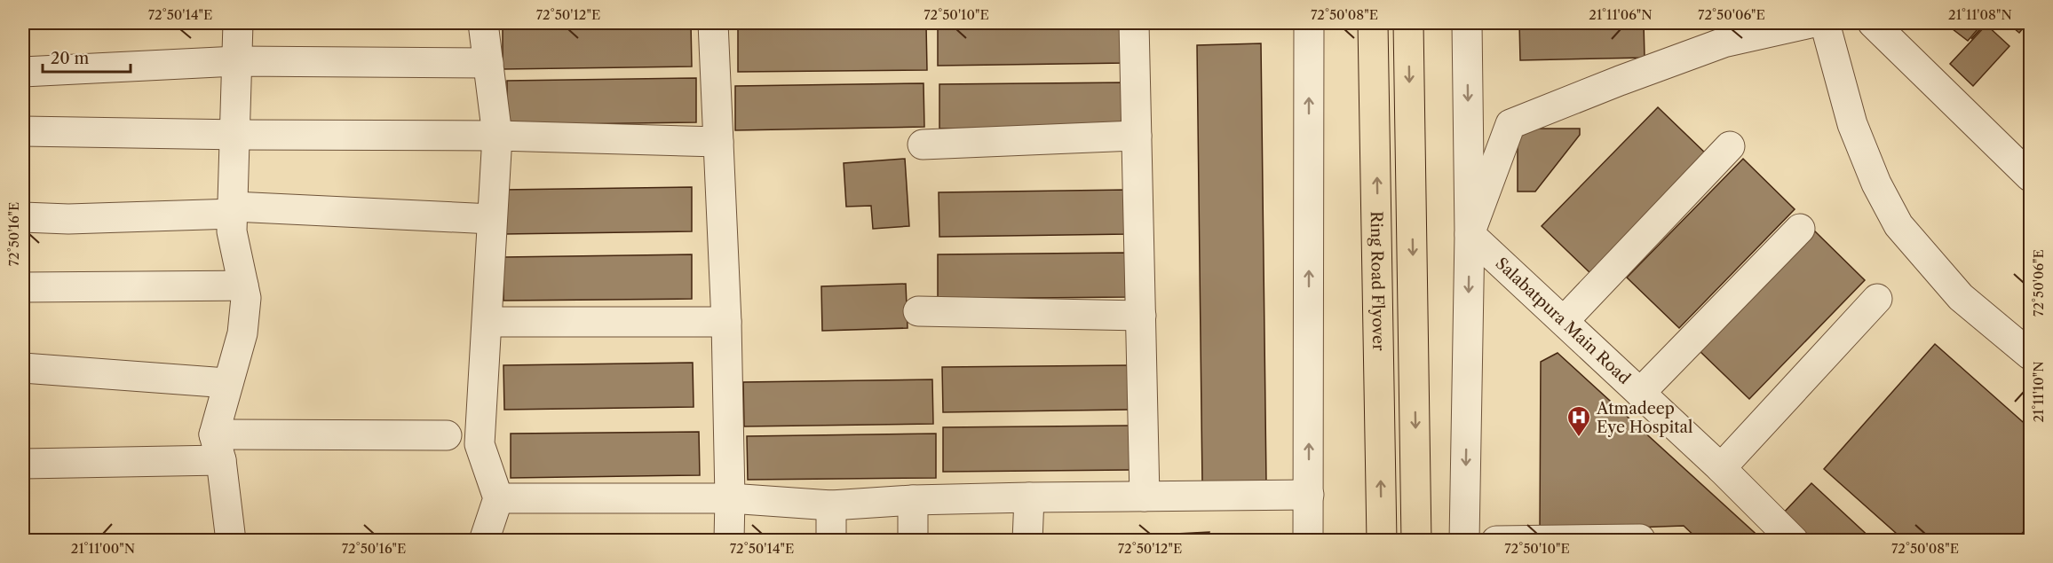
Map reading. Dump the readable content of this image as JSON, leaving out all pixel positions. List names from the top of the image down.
{
  "streets": {
    "highway": ["Ring Road Flyover"],
    "street": ["Salabatpura Main Road"]
  },
  "places": {
    "hospital": ["Atmadeep Eye Hospital"]
  },
  "scale_bar": "20 m",
  "coordinates": [
    "72°50'14\"E",
    "72°50'12\"E",
    "72°50'10\"E",
    "72°50'08\"E",
    "21°11'06\"N",
    "72°50'06\"E",
    "21°11'08\"N",
    "72°50'16\"E",
    "21°11'10\"N",
    "21°11'00\"N"
  ]
}
